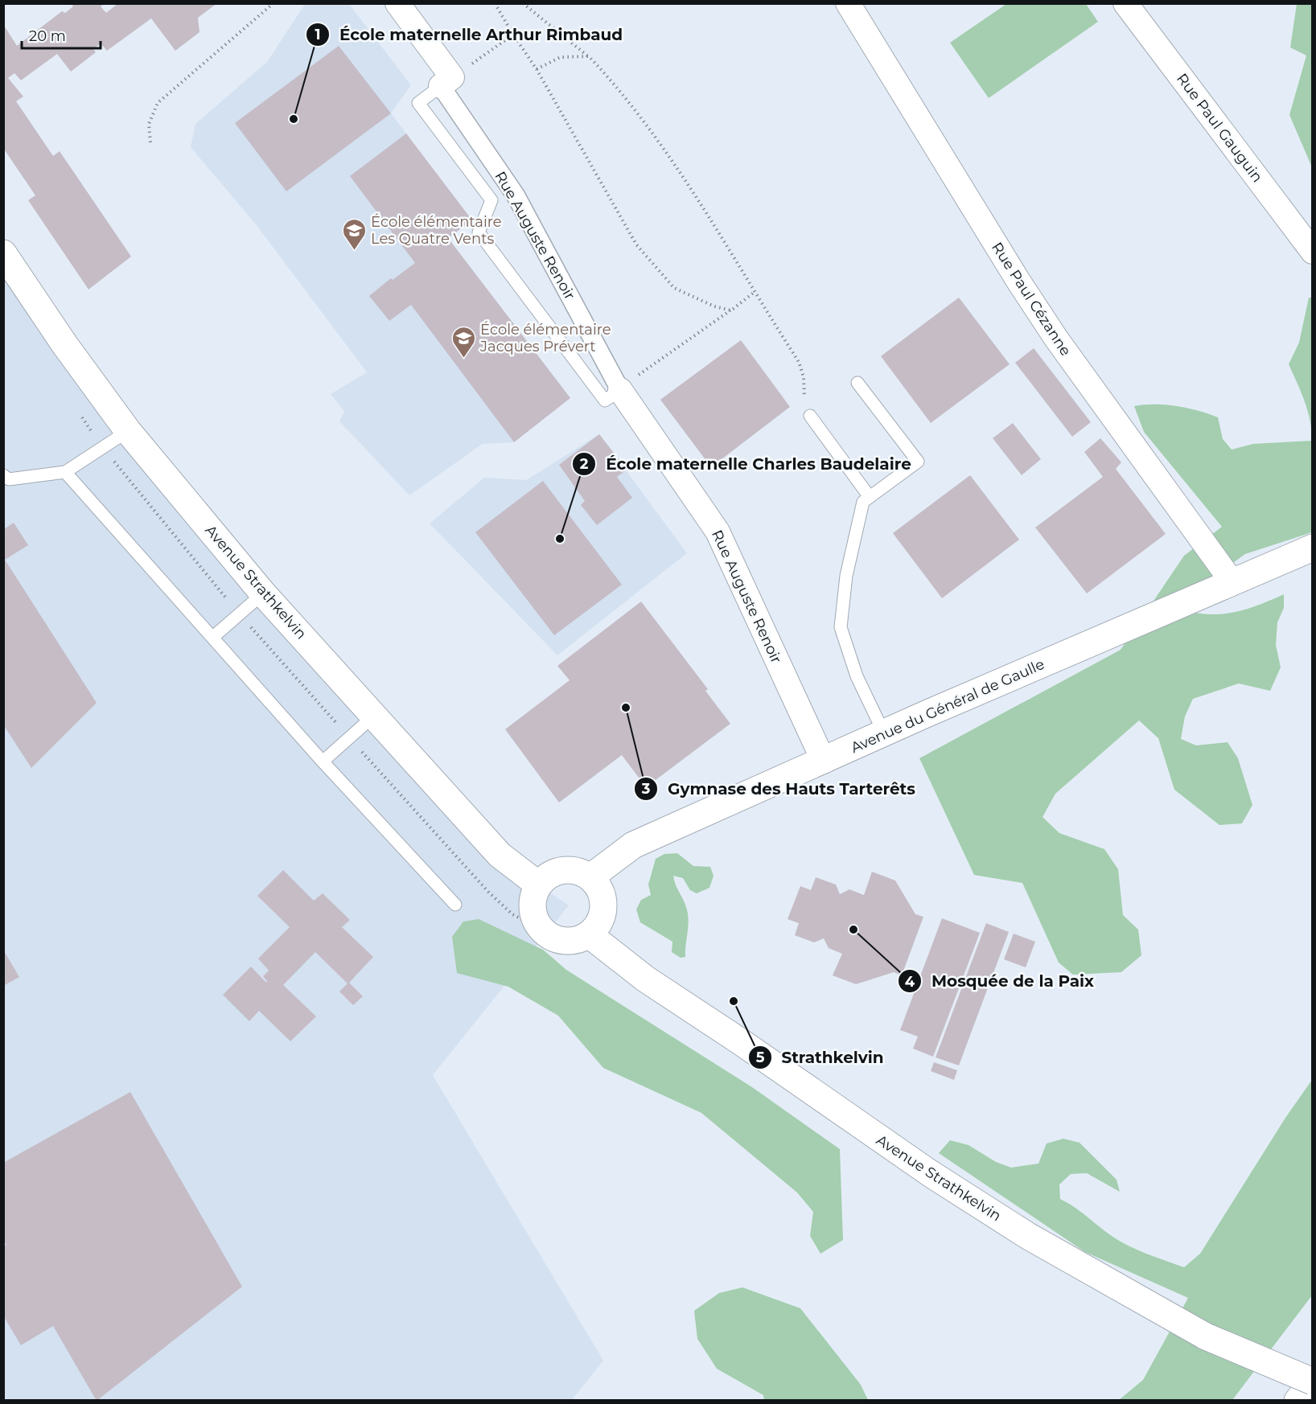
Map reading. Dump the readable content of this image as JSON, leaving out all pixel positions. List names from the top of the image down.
{
  "streets": {
    "main road": ["Avenue Strathkelvin", "Avenue du Général de Gaulle"],
    "street": ["Rue Paul Gauguin", "Rue Auguste Renoir", "Rue Paul Cézanne"]
  },
  "crossings": [
    ["Rue Auguste Renoir", "Avenue du Général de Gaulle"],
    ["Rue Paul Cézanne", "Avenue du Général de Gaulle"],
    ["Avenue Strathkelvin", "Avenue du Général de Gaulle"]
  ],
  "places": {
    "other": [
      "École maternelle Arthur Rimbaud",
      "École maternelle Charles Baudelaire",
      "Gymnase des Hauts Tarterêts",
      "Mosquée de la Paix",
      "Strathkelvin"
    ],
    "school or university": ["École élémentaire Les Quatre Vents", "École élémentaire Jacques Prévert"]
  },
  "scale_bar": "20 m"
}
